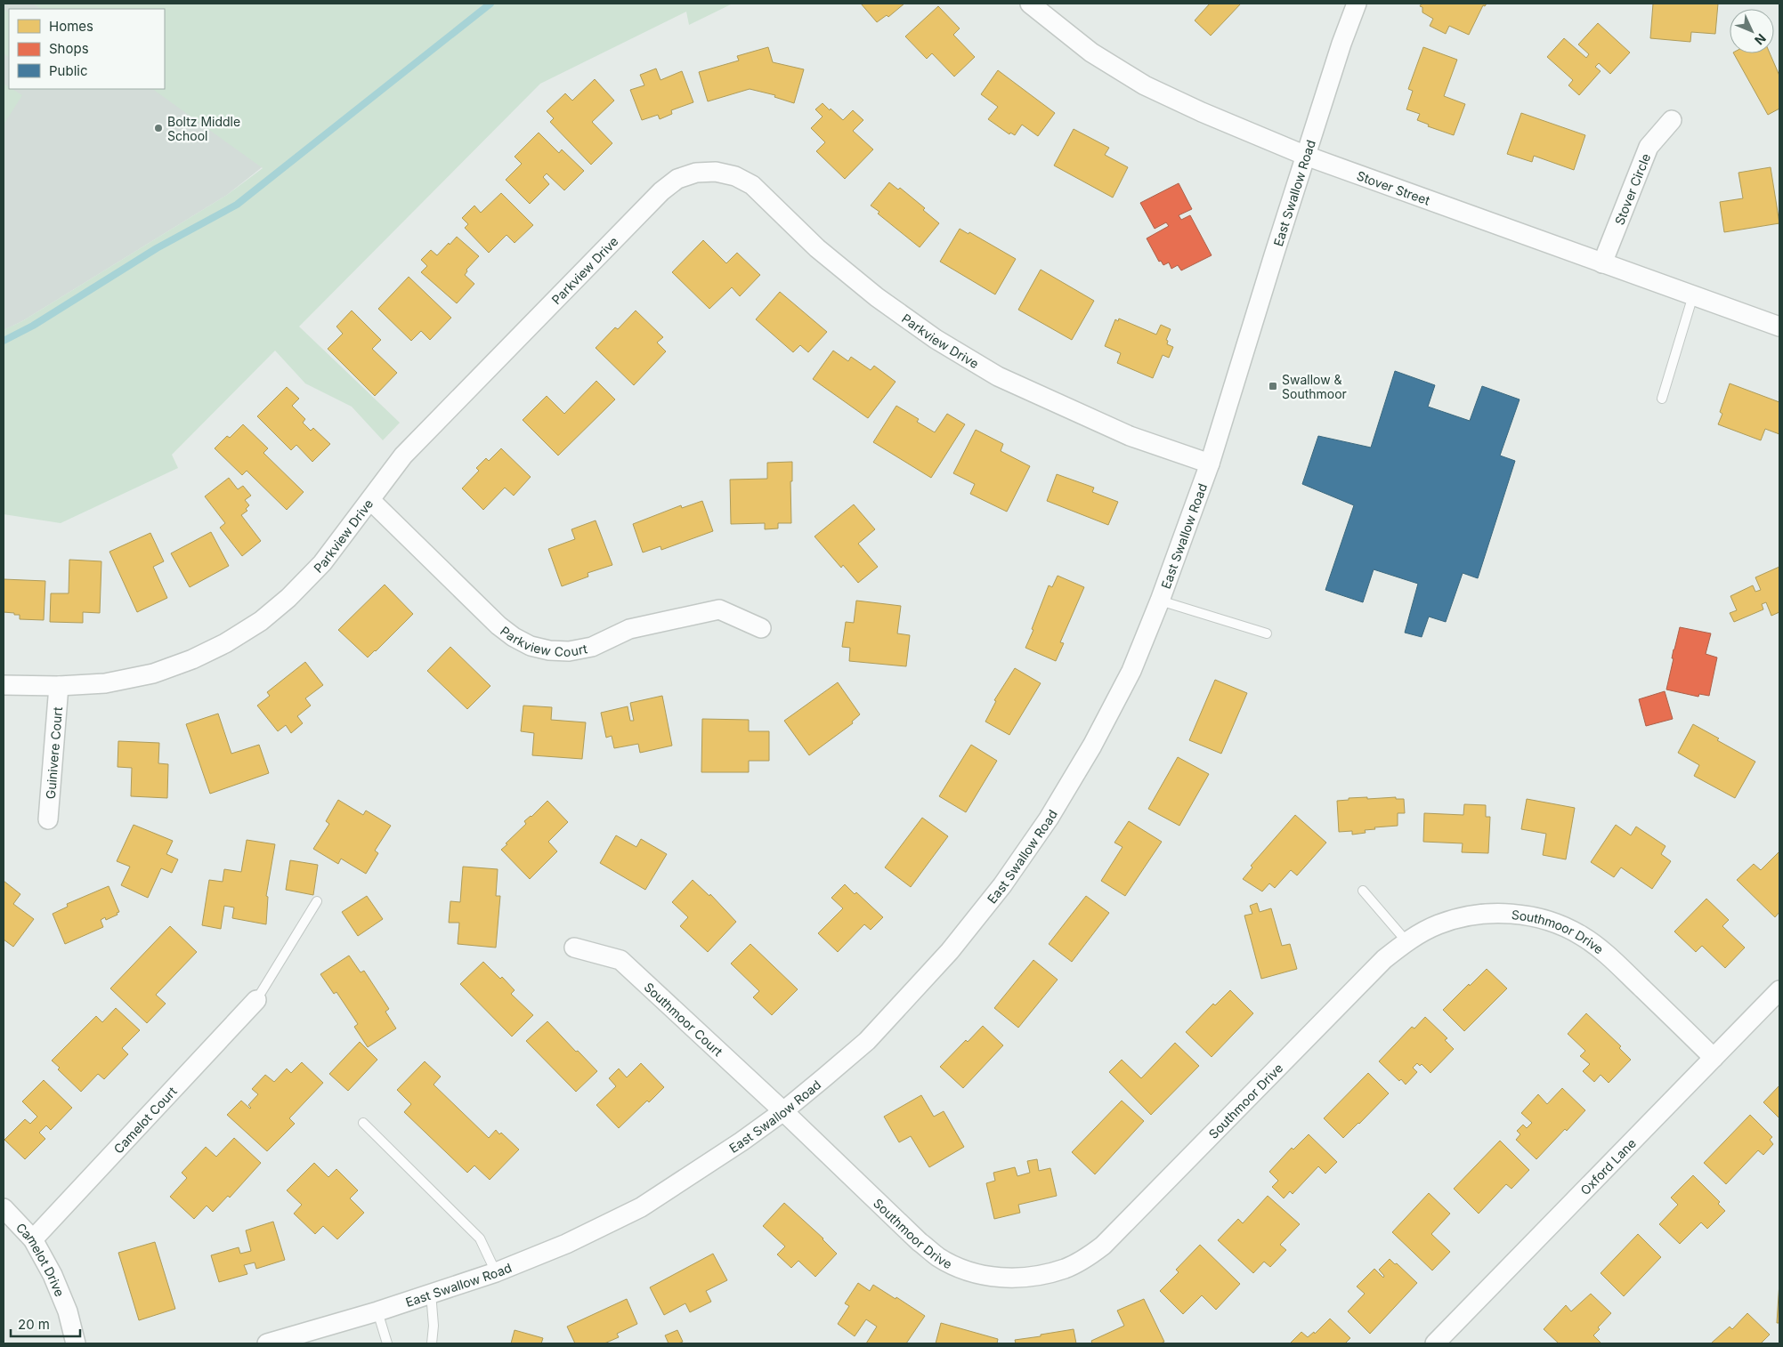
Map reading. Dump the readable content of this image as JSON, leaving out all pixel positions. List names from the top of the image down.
{
  "streets": {
    "street": [
      "Stover Street",
      "Stover Circle",
      "East Swallow Road",
      "Parkview Drive",
      "Parkview Court",
      "Guinivere Court",
      "Southmoor Drive",
      "Southmoor Court",
      "Camelot Court",
      "Oxford Lane",
      "Camelot Drive"
    ]
  },
  "crossings": [
    ["Stover Street", "Stover Circle"],
    ["Stover Street", "East Swallow Road"],
    ["East Swallow Road", "Parkview Drive"],
    ["East Swallow Road", "Southmoor Drive"],
    ["East Swallow Road", "Southmoor Court"],
    ["Parkview Drive", "Parkview Court"],
    ["Parkview Drive", "Guinivere Court"],
    ["Southmoor Drive", "Southmoor Court"],
    ["Southmoor Drive", "Oxford Lane"],
    ["Camelot Court", "Camelot Drive"]
  ],
  "places": {
    "other": ["Boltz Middle School"],
    "transit": ["Swallow & Southmoor"]
  },
  "legend": ["Homes", "Shops", "Public"],
  "scale_bar": "20 m",
  "north": "bottom right"
}
